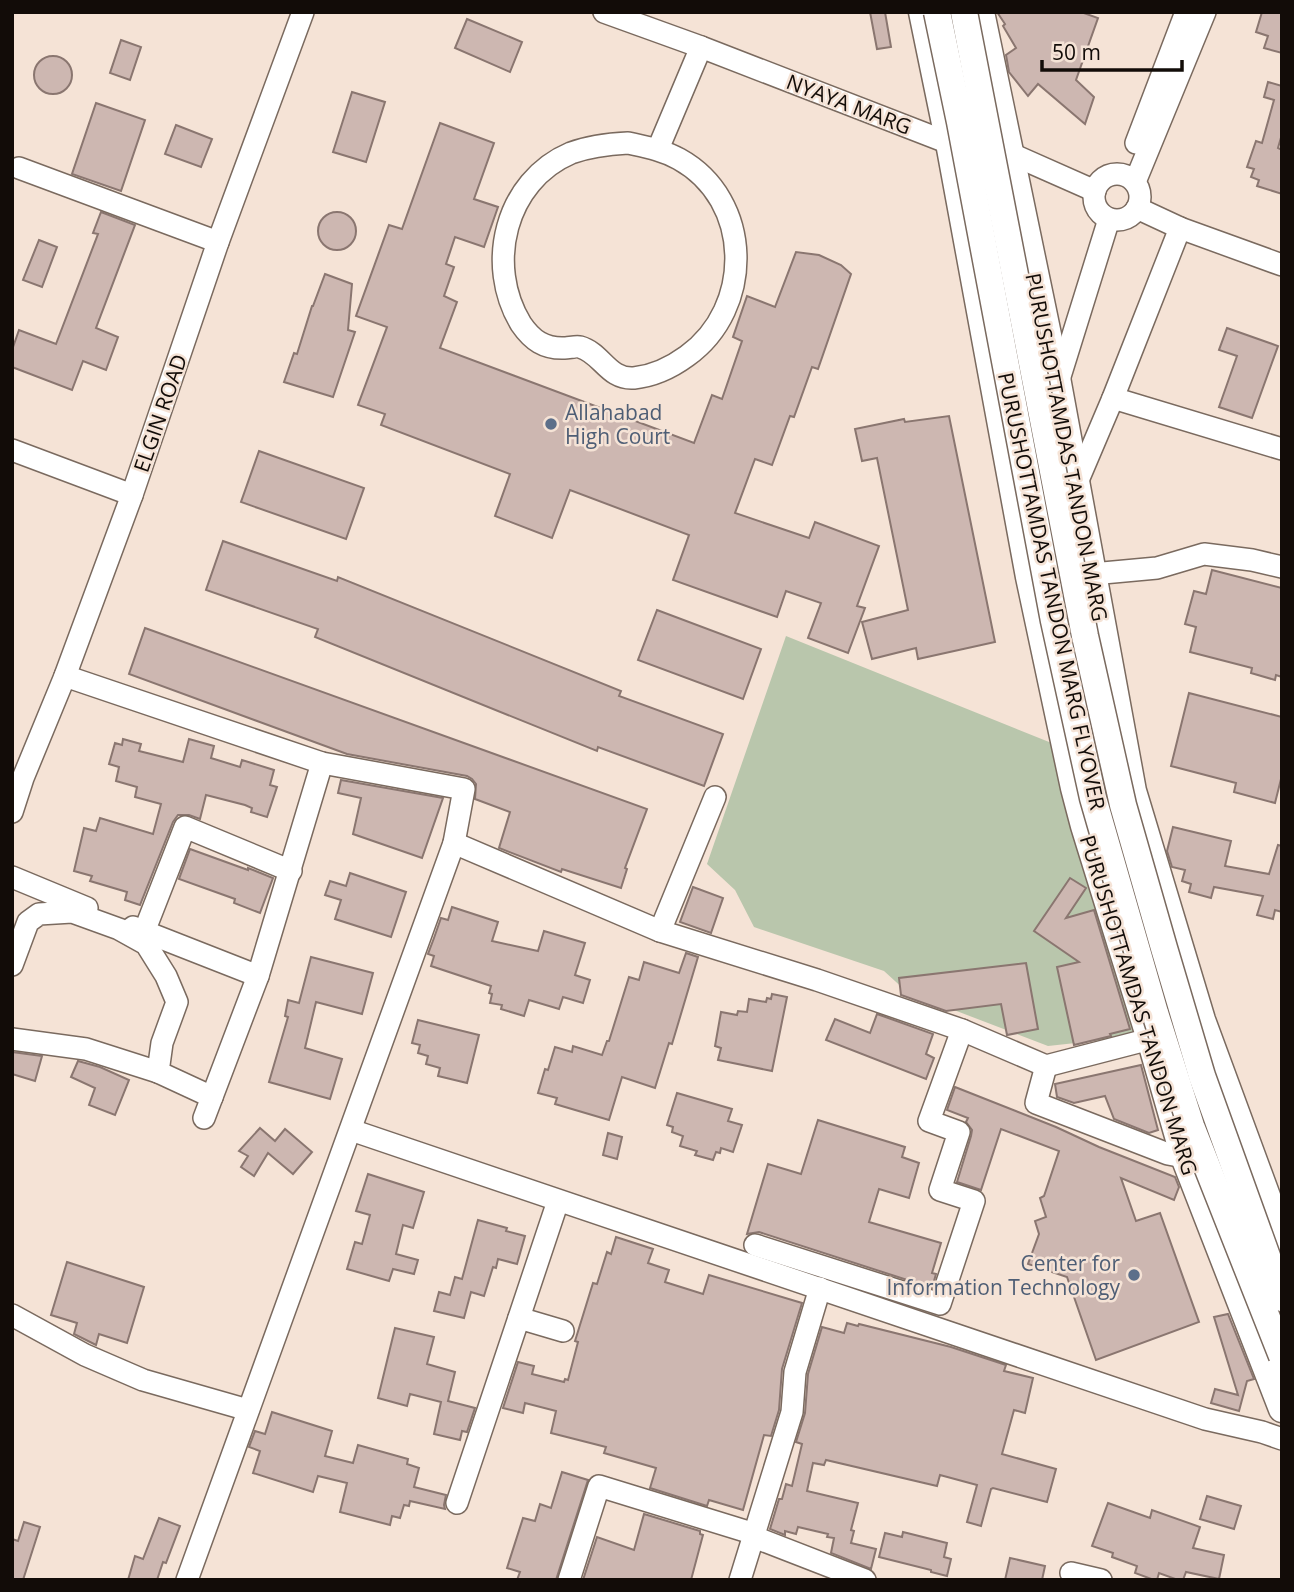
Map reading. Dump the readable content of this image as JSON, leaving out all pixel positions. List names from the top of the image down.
{
  "streets": {
    "main road": ["PURUSHOTTAMDAS TANDON MARG", "PURUSHOTTAMDAS TANDON MARG FLYOVER"],
    "street": ["NYAYA MARG", "ELGIN ROAD"]
  },
  "crossings": [
    ["NYAYA MARG", "PURUSHOTTAMDAS TANDON MARG"]
  ],
  "places": ["Allahabad High Court", "Center for Information Technology"],
  "scale_bar": "50 m"
}
